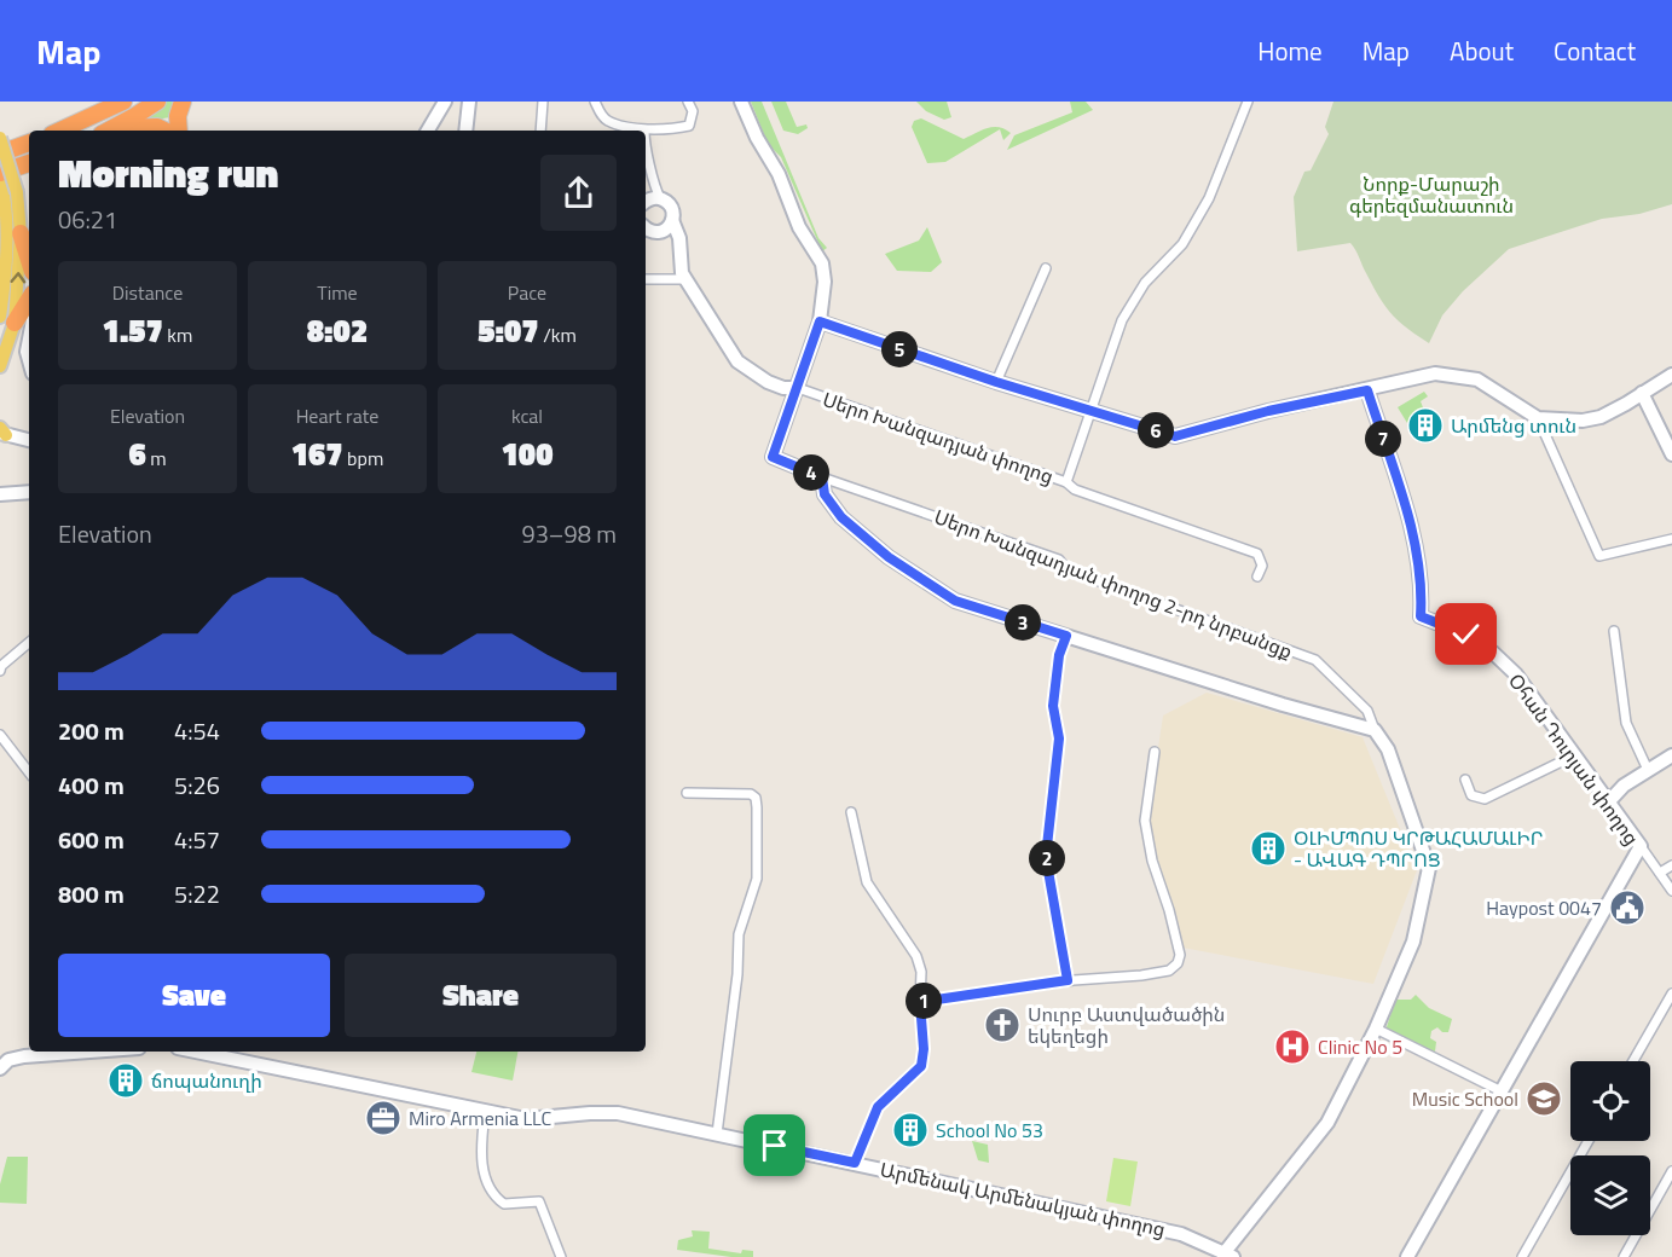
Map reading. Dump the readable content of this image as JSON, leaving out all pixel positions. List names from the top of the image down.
{
  "streets": {
    "street": [
      "Սերո Խանզադյան փողոց",
      "Սերո Խանզադյան փողոց 2-րդ նրբանցք",
      "Օհան Դուրյան փողոց",
      "Արմենակ Արմենակյան փողոց"
    ]
  },
  "crossings": [
    ["Սերո Խանզադյան փողոց", "Սերո Խանզադյան փողոց 2-րդ նրբանցք"]
  ],
  "parks": ["Նորք-Մարաշի գերեզմանատուն"],
  "places": {
    "building": [
      "Արմենց տուն",
      "ՕԼԻՄՊՈՍ ԿՐԹԱՀԱՄԱԼԻՐ - ԱՎԱԳ ԴՊՐՈՑ",
      "ճոպանուղի",
      "School No 53"
    ],
    "public building": ["Haypost 0047"],
    "church": ["Սուրբ Աստվածածին եկեղեցի"],
    "hospital": ["Clinic No 5"],
    "school or university": ["Music School"],
    "office": ["Miro Armenia LLC"]
  },
  "page": {
    "header": "Map",
    "nav": [
      "Home",
      "Map",
      "About",
      "Contact"
    ],
    "heading": ["Morning run", "06:21"],
    "stats": [
      ["Distance", "1.57 km"],
      ["Time", "8:02"],
      ["Pace", "5:07 /km"],
      ["Elevation", "6 m"],
      ["Heart rate", "167 bpm"],
      ["kcal", "100"]
    ],
    "pins": [
      "5",
      "6",
      "7",
      "4",
      "3",
      "2",
      "1"
    ],
    "chart": ["Elevation", "93–98 m"],
    "list": [
      {
        "name": "200 m",
        "note": "4:54"
      },
      {
        "name": "400 m",
        "note": "5:26"
      },
      {
        "name": "600 m",
        "note": "4:57"
      },
      {
        "name": "800 m",
        "note": "5:22"
      }
    ],
    "buttons": ["Save", "Share"]
  }
}
